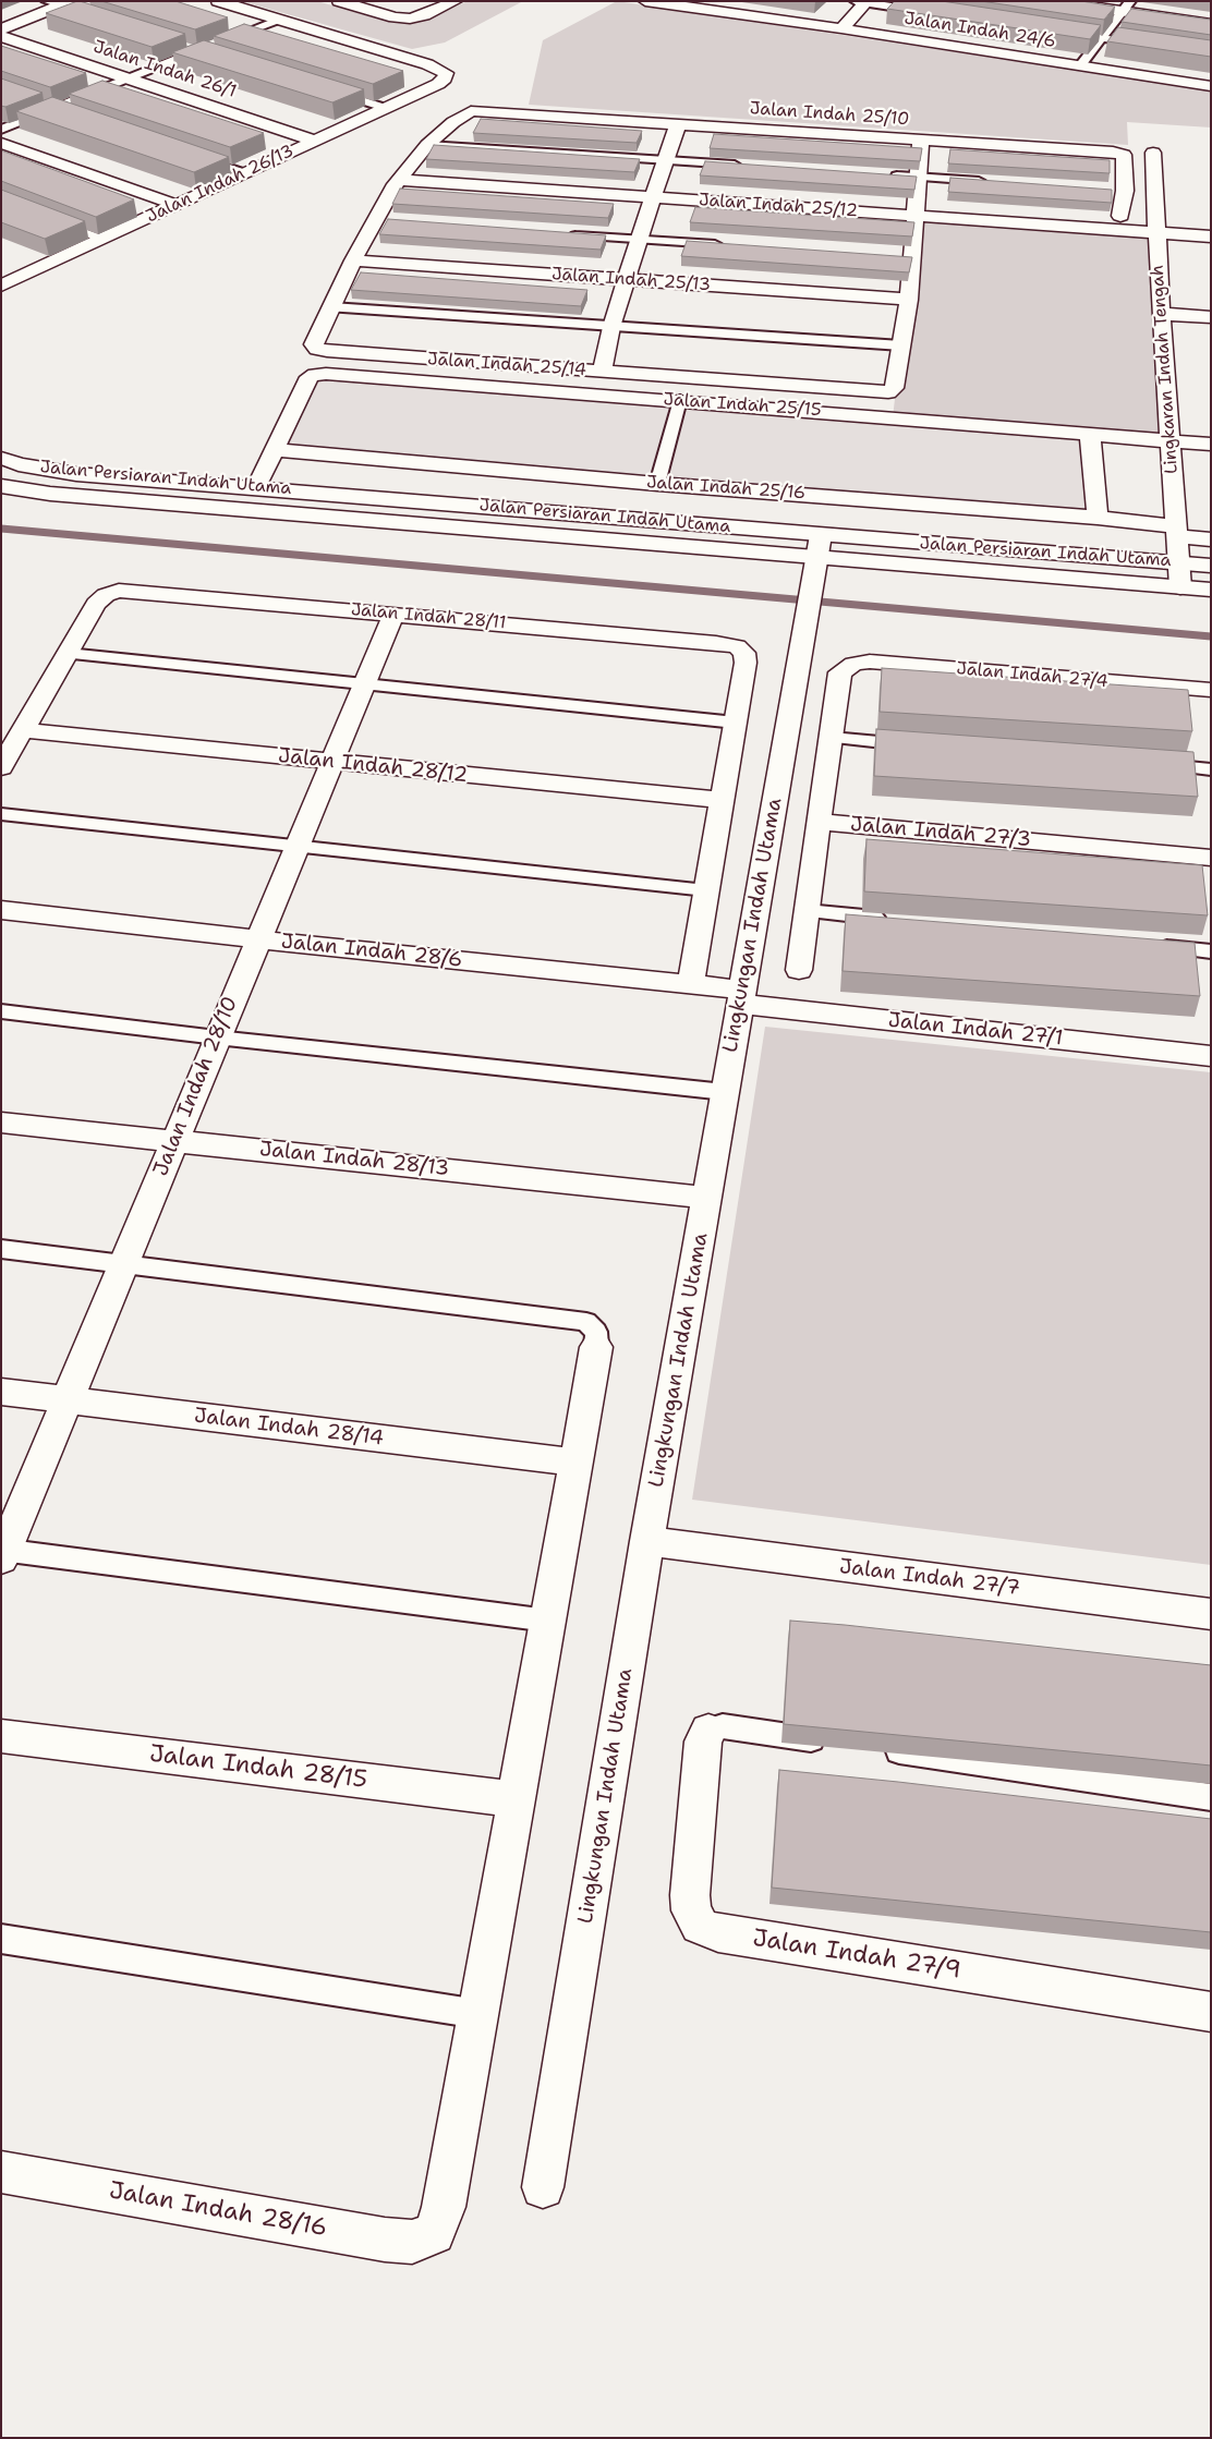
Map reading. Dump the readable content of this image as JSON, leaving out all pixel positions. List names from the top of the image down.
{
  "streets": {
    "street": [
      "Jalan Indah 24/6",
      "Jalan Indah 26/1",
      "Jalan Indah 25/10",
      "Jalan Indah 26/13",
      "Jalan Indah 25/12",
      "Jalan Indah 25/13",
      "Jalan Indah 25/14",
      "Lingkaran Indah Tengah",
      "Jalan Indah 25/15",
      "Jalan Persiaran Indah Utama",
      "Jalan Indah 25/16",
      "Jalan Indah 28/11",
      "Jalan Indah 27/4",
      "Jalan Indah 28/12",
      "Jalan Indah 27/3",
      "Lingkungan Indah Utama",
      "Jalan Indah 28/6",
      "Jalan Indah 27/1",
      "Jalan Indah 28/10",
      "Jalan Indah 28/13",
      "Jalan Indah 28/14",
      "Jalan Indah 27/7",
      "Jalan Indah 28/15",
      "Jalan Indah 27/9",
      "Jalan Indah 28/16"
    ]
  },
  "crossings": [
    ["Jalan Indah 26/1", "Jalan Indah 26/13"],
    ["Jalan Indah 25/10", "Jalan Indah 25/14"],
    ["Jalan Indah 25/12", "Jalan Indah 25/14"],
    ["Jalan Indah 25/12", "Lingkaran Indah Tengah"],
    ["Jalan Indah 25/13", "Jalan Indah 25/14"],
    ["Lingkaran Indah Tengah", "Jalan Indah 25/15"],
    ["Lingkaran Indah Tengah", "Jalan Persiaran Indah Utama"],
    ["Lingkaran Indah Tengah", "Jalan Indah 25/16"],
    ["Jalan Indah 25/15", "Jalan Indah 25/16"],
    ["Jalan Persiaran Indah Utama", "Lingkungan Indah Utama"],
    ["Jalan Indah 28/11", "Jalan Indah 28/10"],
    ["Jalan Indah 28/12", "Jalan Indah 28/10"],
    ["Lingkungan Indah Utama", "Jalan Indah 28/6"],
    ["Lingkungan Indah Utama", "Jalan Indah 27/1"],
    ["Lingkungan Indah Utama", "Jalan Indah 28/13"],
    ["Lingkungan Indah Utama", "Jalan Indah 27/7"],
    ["Jalan Indah 28/6", "Jalan Indah 27/1"],
    ["Jalan Indah 28/6", "Jalan Indah 28/10"],
    ["Jalan Indah 28/10", "Jalan Indah 28/13"],
    ["Jalan Indah 28/10", "Jalan Indah 28/14"]
  ]
}
